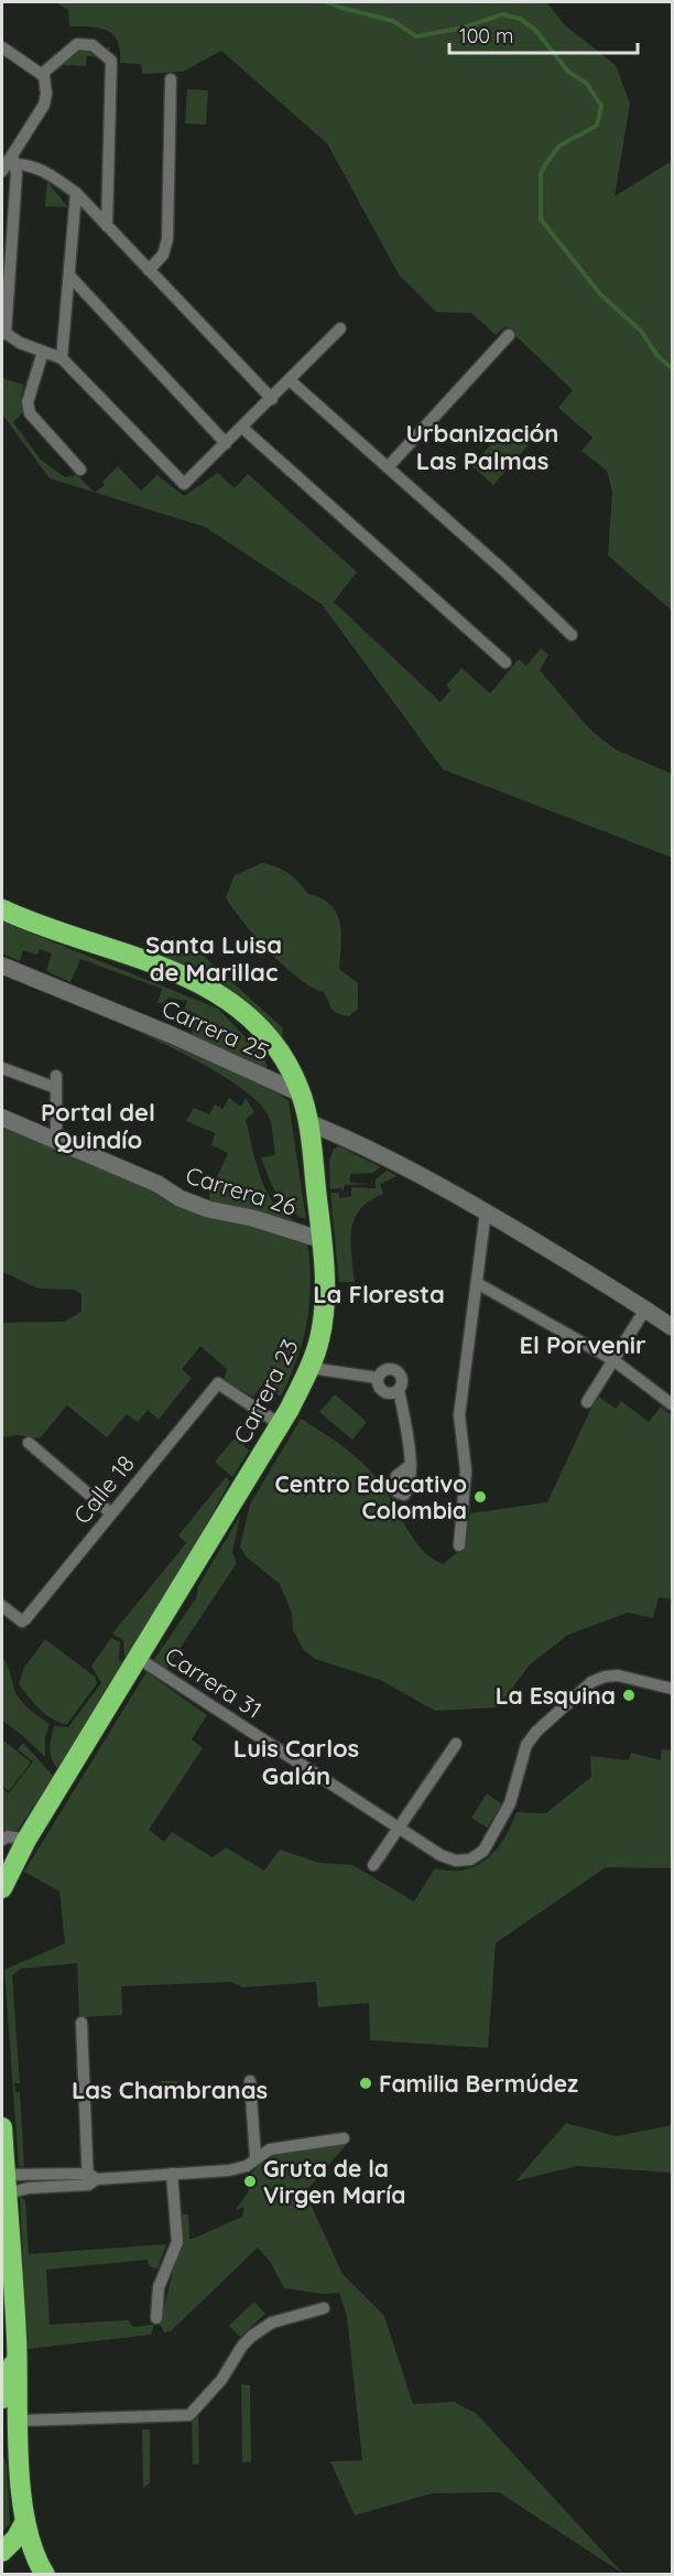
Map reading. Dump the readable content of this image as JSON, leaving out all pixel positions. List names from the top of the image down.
{
  "streets": {
    "highway": ["Carrera 23"],
    "street": [
      "Carrera 25",
      "Carrera 26",
      "Calle 18",
      "Carrera 31"
    ]
  },
  "crossings": [
    ["Carrera 25", "Carrera 23"],
    ["Carrera 26", "Carrera 23"],
    ["Carrera 23", "Calle 18"],
    ["Carrera 23", "Carrera 31"]
  ],
  "districts": [
    "Urbanización Las Palmas",
    "Santa Luisa de Marillac",
    "Portal del Quindío",
    "La Floresta",
    "El Porvenir",
    "Luis Carlos Galán",
    "Las Chambranas"
  ],
  "places": [
    "Centro Educativo Colombia",
    "La Esquina",
    "Familia Bermúdez",
    "Gruta de la Virgen María"
  ],
  "scale_bar": "100 m"
}
